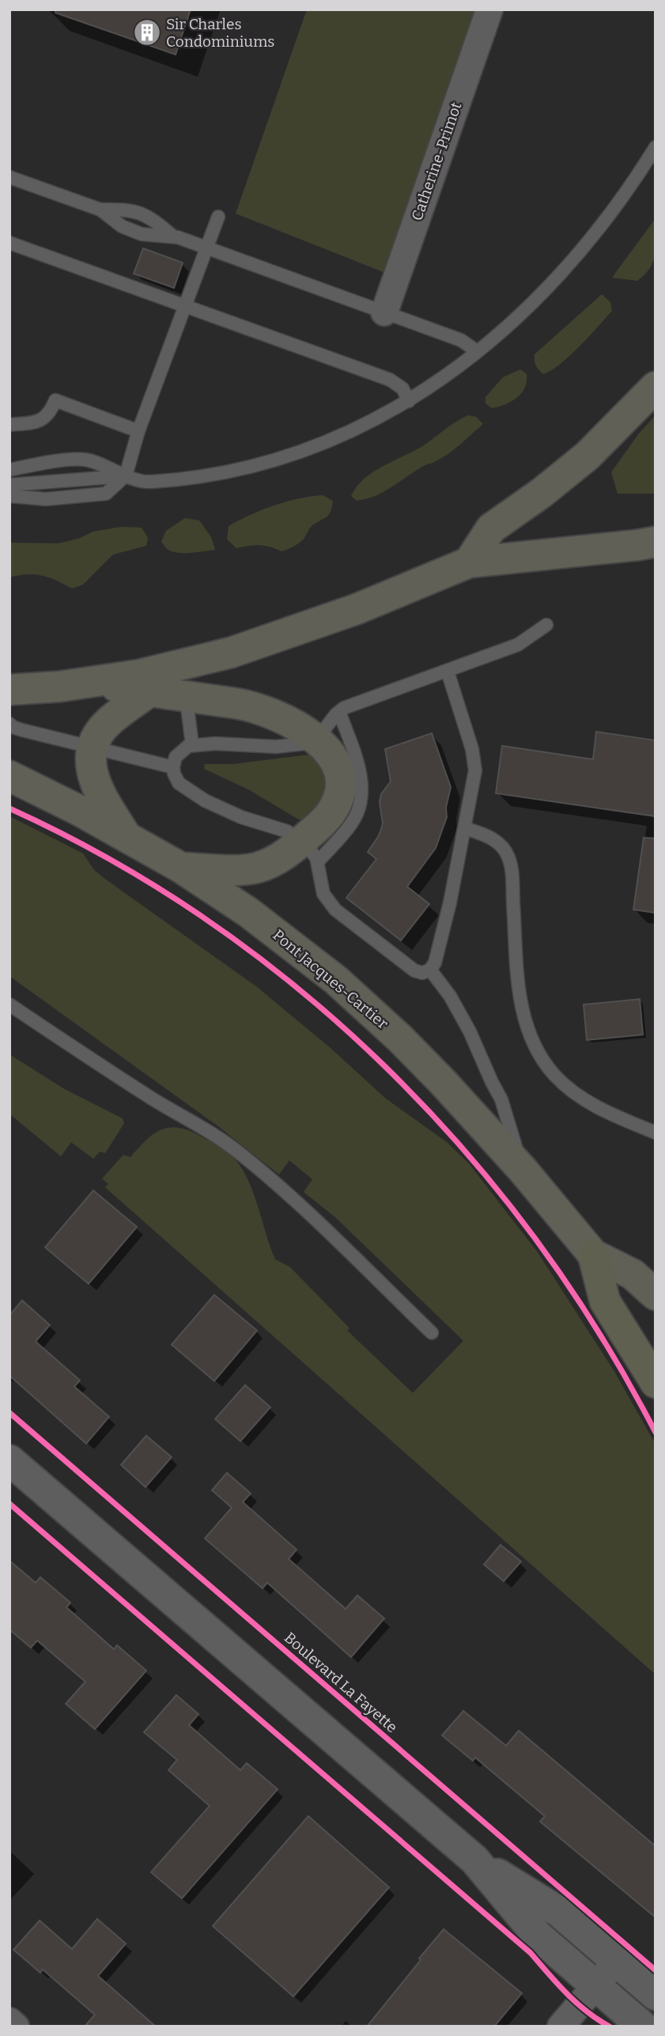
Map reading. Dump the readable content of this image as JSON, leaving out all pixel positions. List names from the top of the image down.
{
  "streets": {
    "main road": ["Pont Jacques-Cartier"],
    "street": ["Catherine-Primot"],
    "cycle path": ["Boulevard La Fayette"]
  },
  "places": {
    "building": ["Sir Charles Condominiums"]
  }
}
